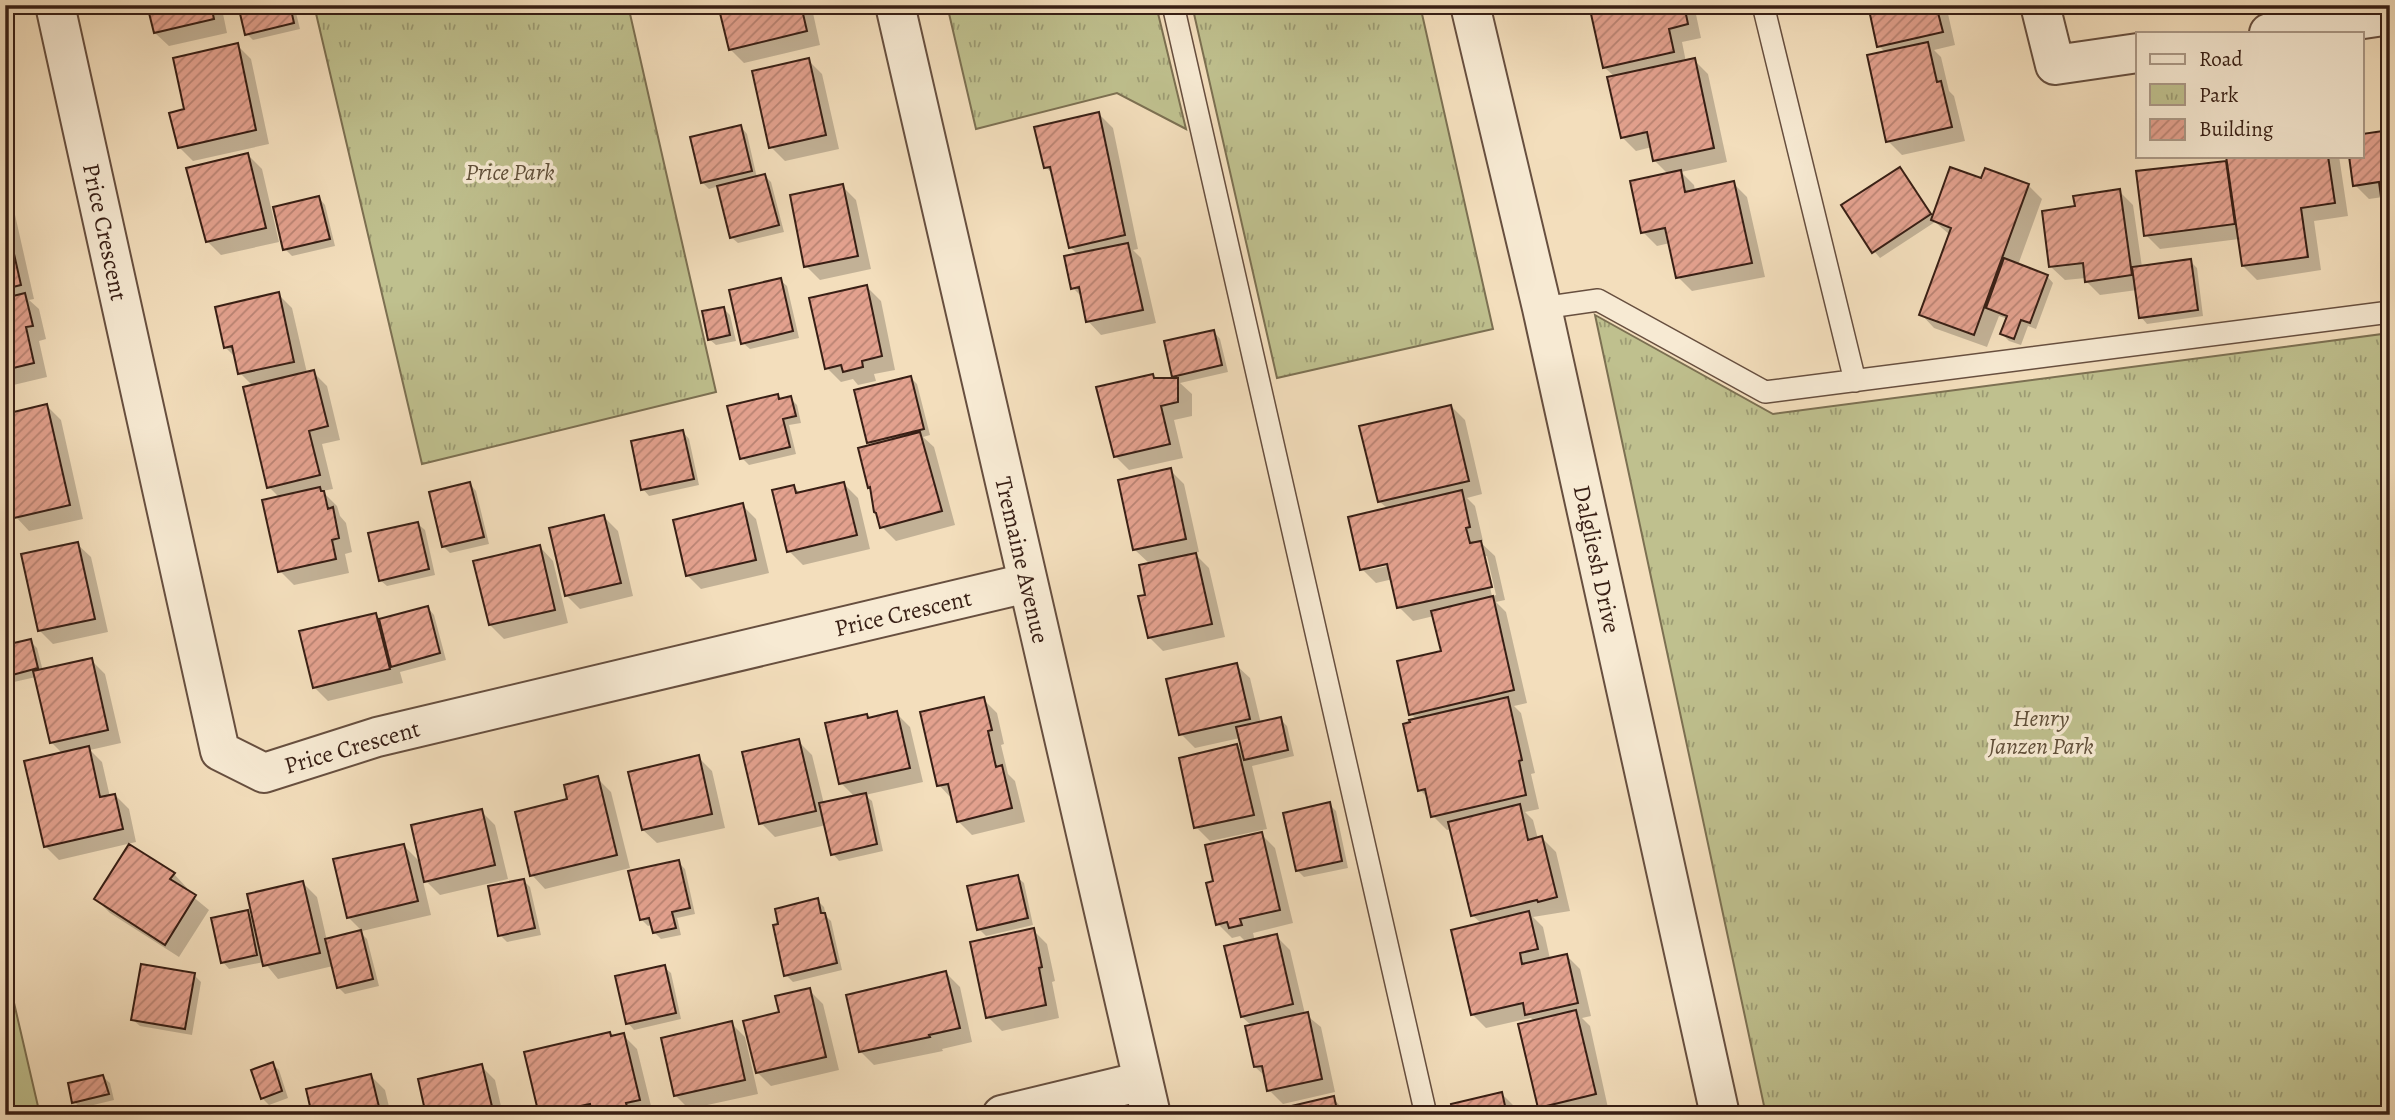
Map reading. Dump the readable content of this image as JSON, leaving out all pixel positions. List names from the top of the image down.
{
  "streets": {
    "street": ["Price Crescent", "Dalgliesh Drive", "Tremaine Avenue"]
  },
  "crossings": [
    ["Price Crescent", "Tremaine Avenue"]
  ],
  "parks": ["Price Park", "Henry Janzen Park"],
  "legend": ["Road", "Park", "Building"]
}
